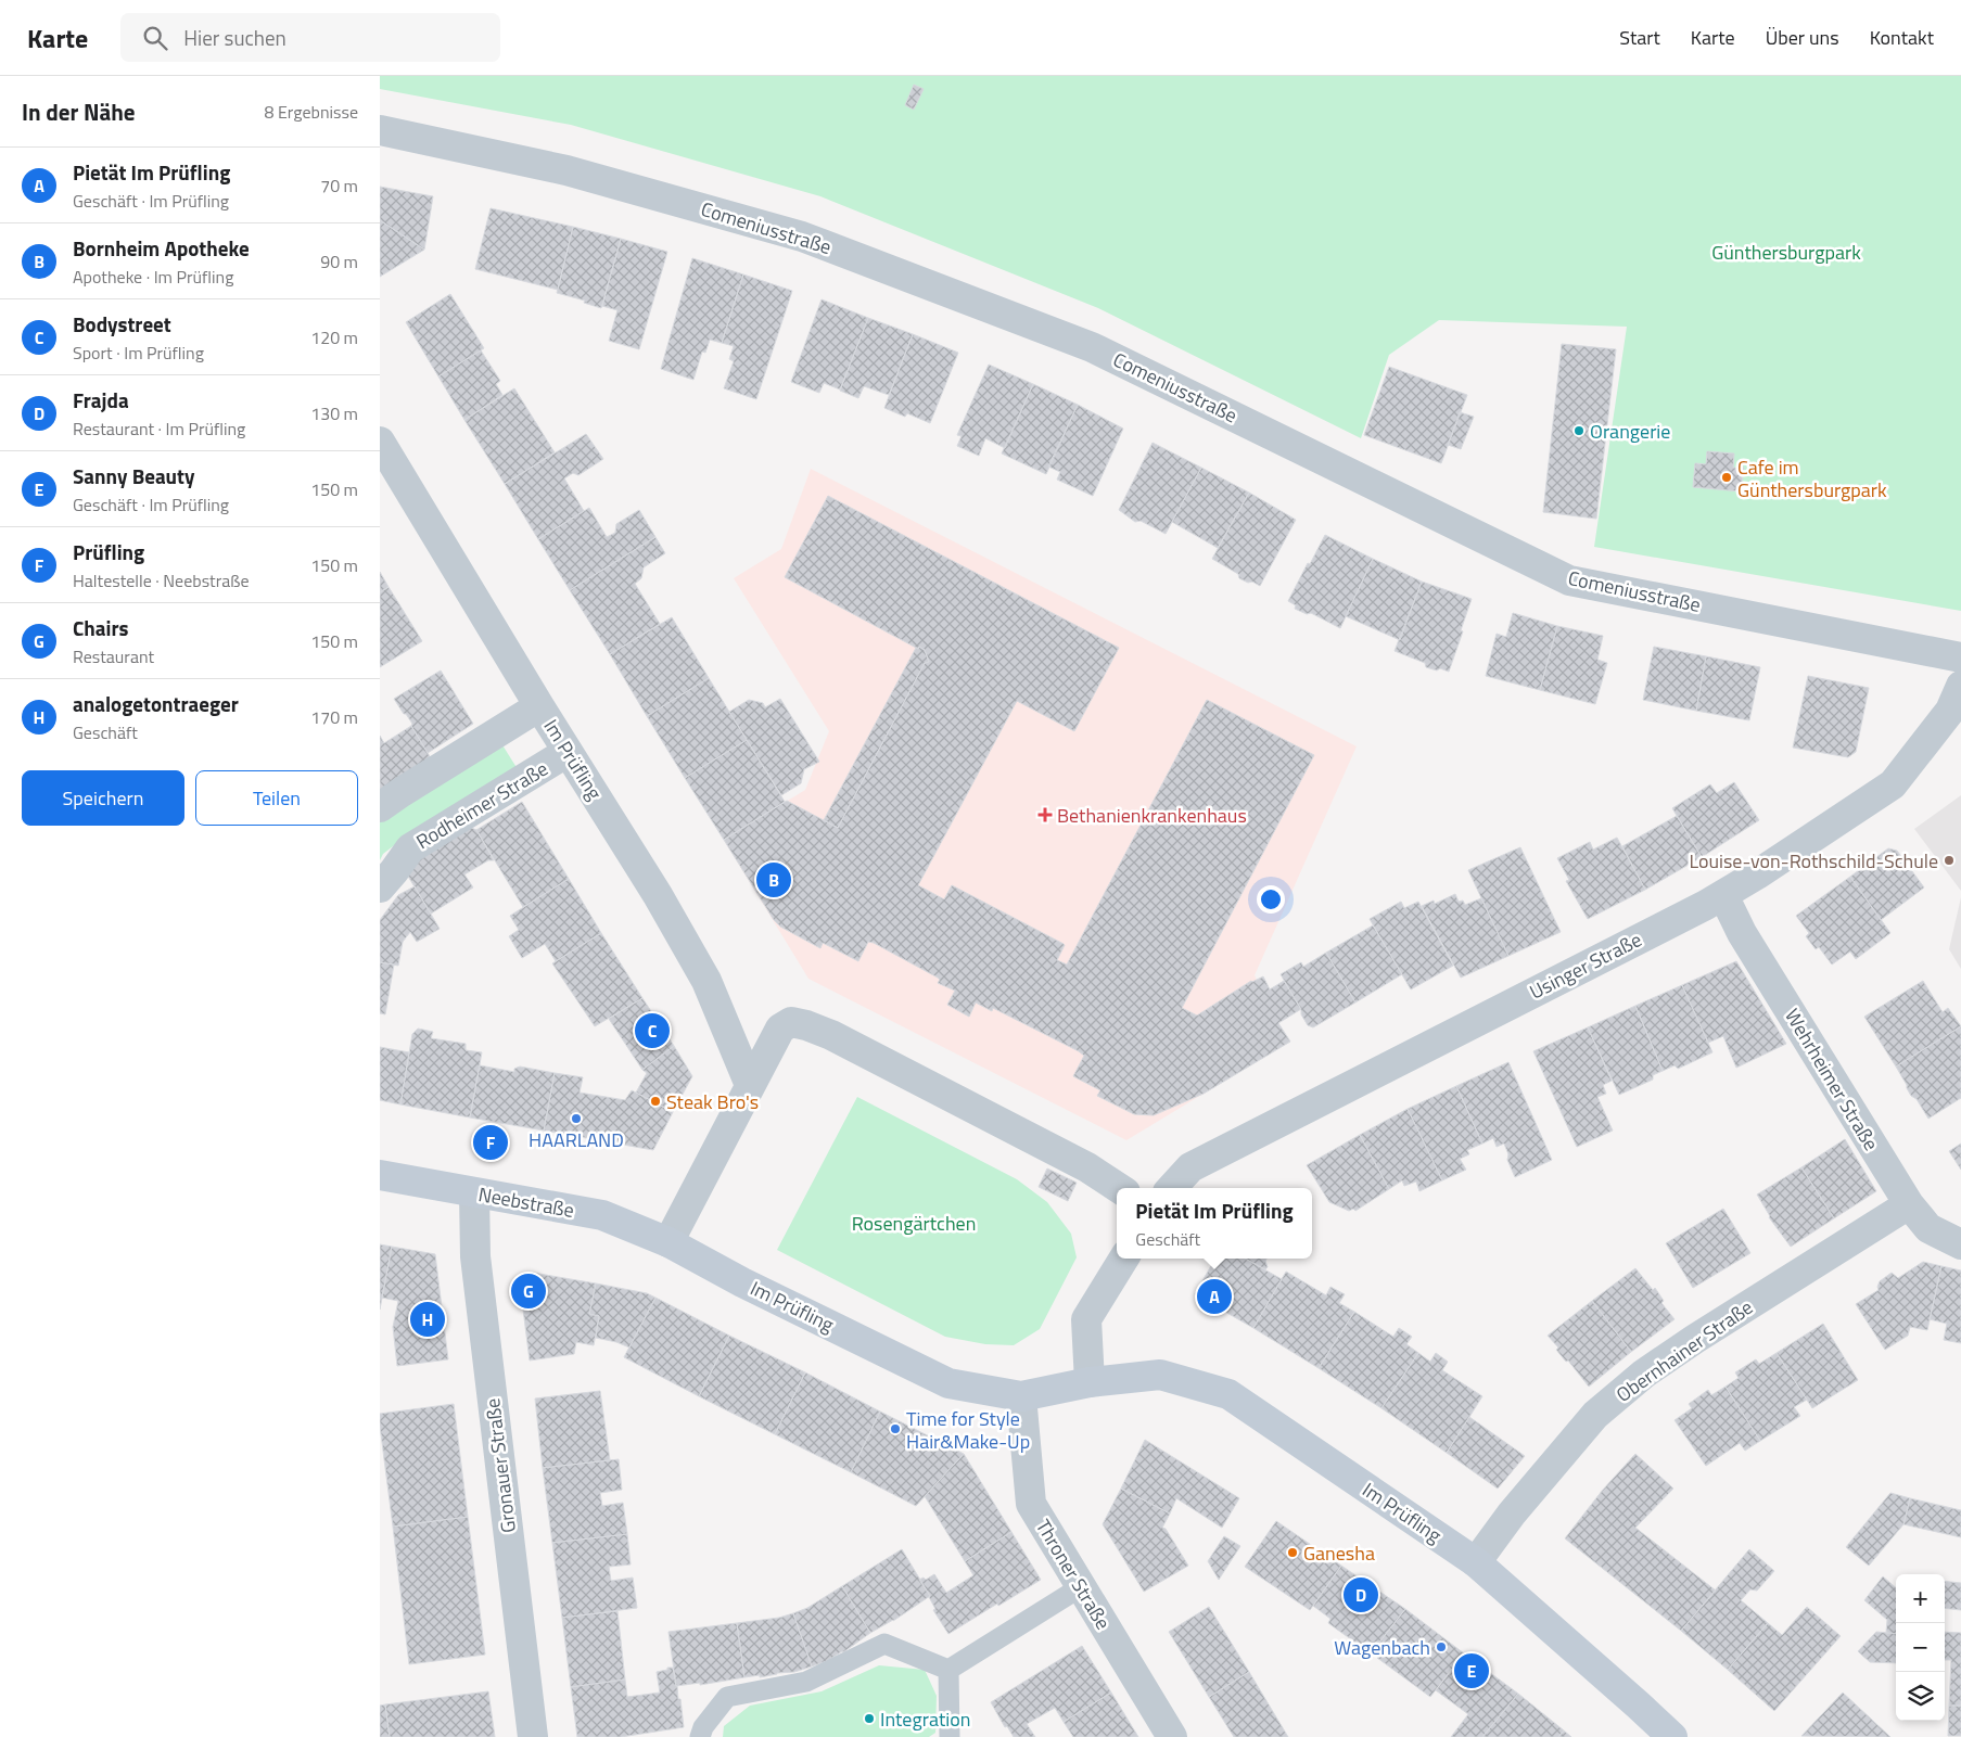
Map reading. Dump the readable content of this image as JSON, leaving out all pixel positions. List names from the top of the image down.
{
  "streets": {
    "main road": ["Im Prüfling", "Neebstraße"],
    "street": [
      "Comeniusstraße",
      "Rodheimer Straße",
      "Usinger Straße",
      "Wehrheimer Straße",
      "Obernhainer Straße",
      "Gronauer Straße",
      "Throner Straße"
    ]
  },
  "crossings": [
    ["Im Prüfling", "Rodheimer Straße"],
    ["Im Prüfling", "Neebstraße"],
    ["Im Prüfling", "Obernhainer Straße"],
    ["Im Prüfling", "Throner Straße"],
    ["Usinger Straße", "Wehrheimer Straße"],
    ["Wehrheimer Straße", "Obernhainer Straße"],
    ["Neebstraße", "Gronauer Straße"]
  ],
  "parks": ["Günthersburgpark", "Rosengärtchen"],
  "places": {
    "other": [
      "Orangerie",
      "Cafe im Günthersburgpark",
      "Louise-von-Rothschild-Schule",
      "Steak Bro's",
      "HAARLAND",
      "Time for Style Hair&Make-Up",
      "Ganesha",
      "Wagenbach",
      "Integration"
    ],
    "health": ["Bethanienkrankenhaus"]
  },
  "page": {
    "header": "Karte",
    "search": "Hier suchen",
    "nav": [
      "Start",
      "Karte",
      "Über uns",
      "Kontakt"
    ],
    "heading": ["In der Nähe", "8 Ergebnisse"],
    "list": [
      {
        "mark": "A",
        "name": "Pietät Im Prüfling",
        "note": "Geschäft · Im Prüfling",
        "value": "70 m"
      },
      {
        "mark": "B",
        "name": "Bornheim Apotheke",
        "note": "Apotheke · Im Prüfling",
        "value": "90 m"
      },
      {
        "mark": "C",
        "name": "Bodystreet",
        "note": "Sport · Im Prüfling",
        "value": "120 m"
      },
      {
        "mark": "D",
        "name": "Frajda",
        "note": "Restaurant · Im Prüfling",
        "value": "130 m"
      },
      {
        "mark": "E",
        "name": "Sanny Beauty",
        "note": "Geschäft · Im Prüfling",
        "value": "150 m"
      },
      {
        "mark": "F",
        "name": "Prüfling",
        "note": "Haltestelle · Neebstraße",
        "value": "150 m"
      },
      {
        "mark": "G",
        "name": "Chairs",
        "note": "Restaurant",
        "value": "150 m"
      },
      {
        "mark": "H",
        "name": "analogetontraeger",
        "note": "Geschäft",
        "value": "170 m"
      }
    ],
    "buttons": ["Speichern", "Teilen"],
    "pins": [
      "B",
      "C",
      "F",
      "G",
      "A",
      "H",
      "D",
      "E"
    ],
    "popup": ["Pietät Im Prüfling", "Geschäft"],
    "map_buttons": ["+", "−"]
  }
}
